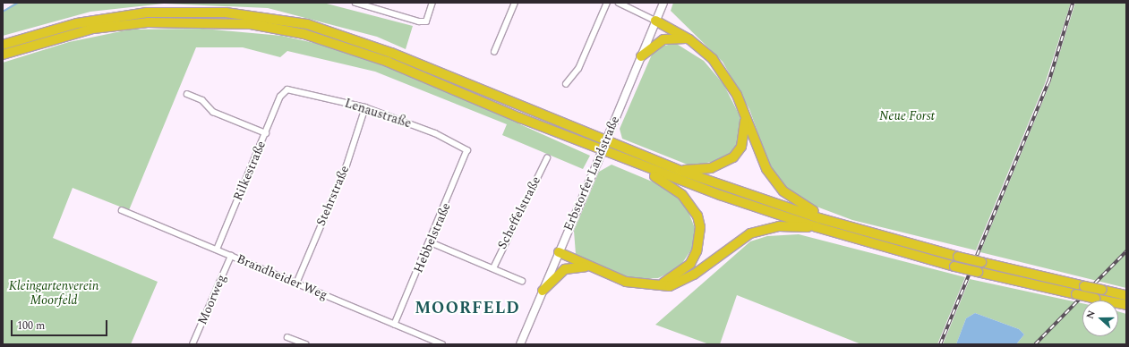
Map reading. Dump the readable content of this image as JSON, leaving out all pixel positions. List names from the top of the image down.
{
  "streets": {
    "street": [
      "Lenaustraße",
      "Rilkestraße",
      "Erbstorfer Landstraße",
      "Stehrstraße",
      "Scheffelstraße",
      "Hebbelstraße",
      "Brandheider Weg",
      "Moorweg"
    ]
  },
  "crossings": [
    ["Lenaustraße", "Rilkestraße"],
    ["Lenaustraße", "Stehrstraße"],
    ["Lenaustraße", "Hebbelstraße"],
    ["Rilkestraße", "Brandheider Weg"],
    ["Stehrstraße", "Brandheider Weg"],
    ["Hebbelstraße", "Brandheider Weg"],
    ["Brandheider Weg", "Moorweg"]
  ],
  "districts": ["MOORFELD"],
  "parks": ["Neue Forst", "Kleingartenverein Moorfeld"],
  "scale_bar": "100 m",
  "north": "left"
}
